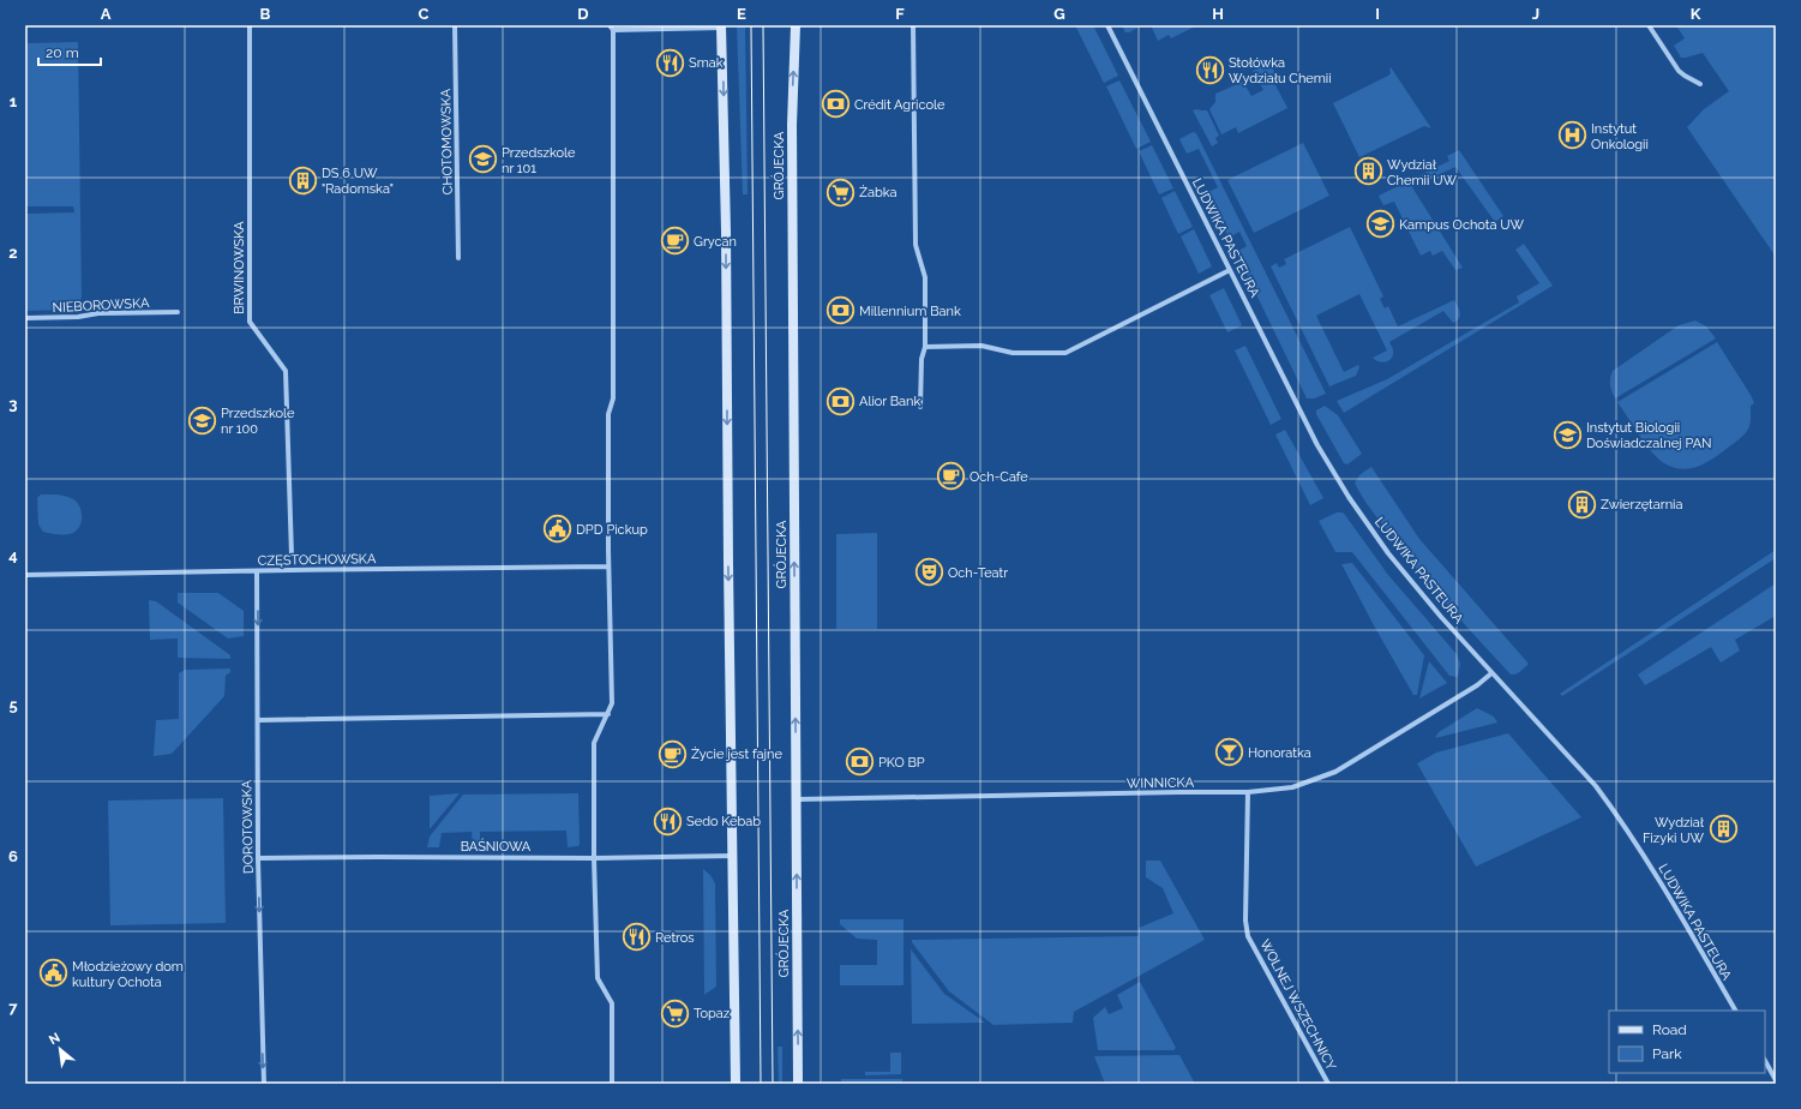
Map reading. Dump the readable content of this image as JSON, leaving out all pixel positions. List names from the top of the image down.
{
  "streets": {
    "main road": ["GRÓJECKA"],
    "street": [
      "CHOTOMOWSKA",
      "LUDWIKA PASTEURA",
      "BRWINOWSKA",
      "NIEBOROWSKA",
      "CZĘSTOCHOWSKA",
      "WINNICKA",
      "DOROTOWSKA",
      "BAŚNIOWA",
      "WOLNEJ WSZECHNICY"
    ]
  },
  "crossings": [
    ["GRÓJECKA", "WINNICKA"],
    ["LUDWIKA PASTEURA", "WINNICKA"],
    ["CZĘSTOCHOWSKA", "DOROTOWSKA"],
    ["WINNICKA", "WOLNEJ WSZECHNICY"],
    ["DOROTOWSKA", "BAŚNIOWA"]
  ],
  "one_way": ["DOROTOWSKA"],
  "places": {
    "restaurant": [
      "Smak",
      "Stołówka Wydziału Chemii",
      "Sedo Kebab",
      "Retros"
    ],
    "bank": [
      "Crédit Agricole",
      "Millennium Bank",
      "Alior Bank",
      "PKO BP"
    ],
    "hospital": ["Instytut Onkologii"],
    "school or university": [
      "Przedszkole nr 101",
      "Kampus Ochota UW",
      "Przedszkole nr 100",
      "Instytut Biologii Doświadczalnej PAN"
    ],
    "building": [
      "Wydział Chemii UW",
      "DS 6 UW \"Radomska\"",
      "Zwierzętarnia",
      "Wydział Fizyki UW"
    ],
    "supermarket": ["Żabka", "Topaz"],
    "cafe": ["Grycan", "Och-Cafe", "Życie jest fajne"],
    "public building": ["DPD Pickup", "Młodzieżowy dom kultury Ochota"],
    "theatre": ["Och-Teatr"],
    "bar": ["Honoratka"]
  },
  "legend": ["Road", "Park"],
  "scale_bar": "20 m",
  "north": "top left",
  "grid": {
    "columns": [
      "A",
      "B",
      "C",
      "D",
      "E",
      "F",
      "G",
      "H",
      "I",
      "J",
      "K"
    ],
    "rows": [
      "1",
      "2",
      "3",
      "4",
      "5",
      "6",
      "7"
    ]
  }
}
